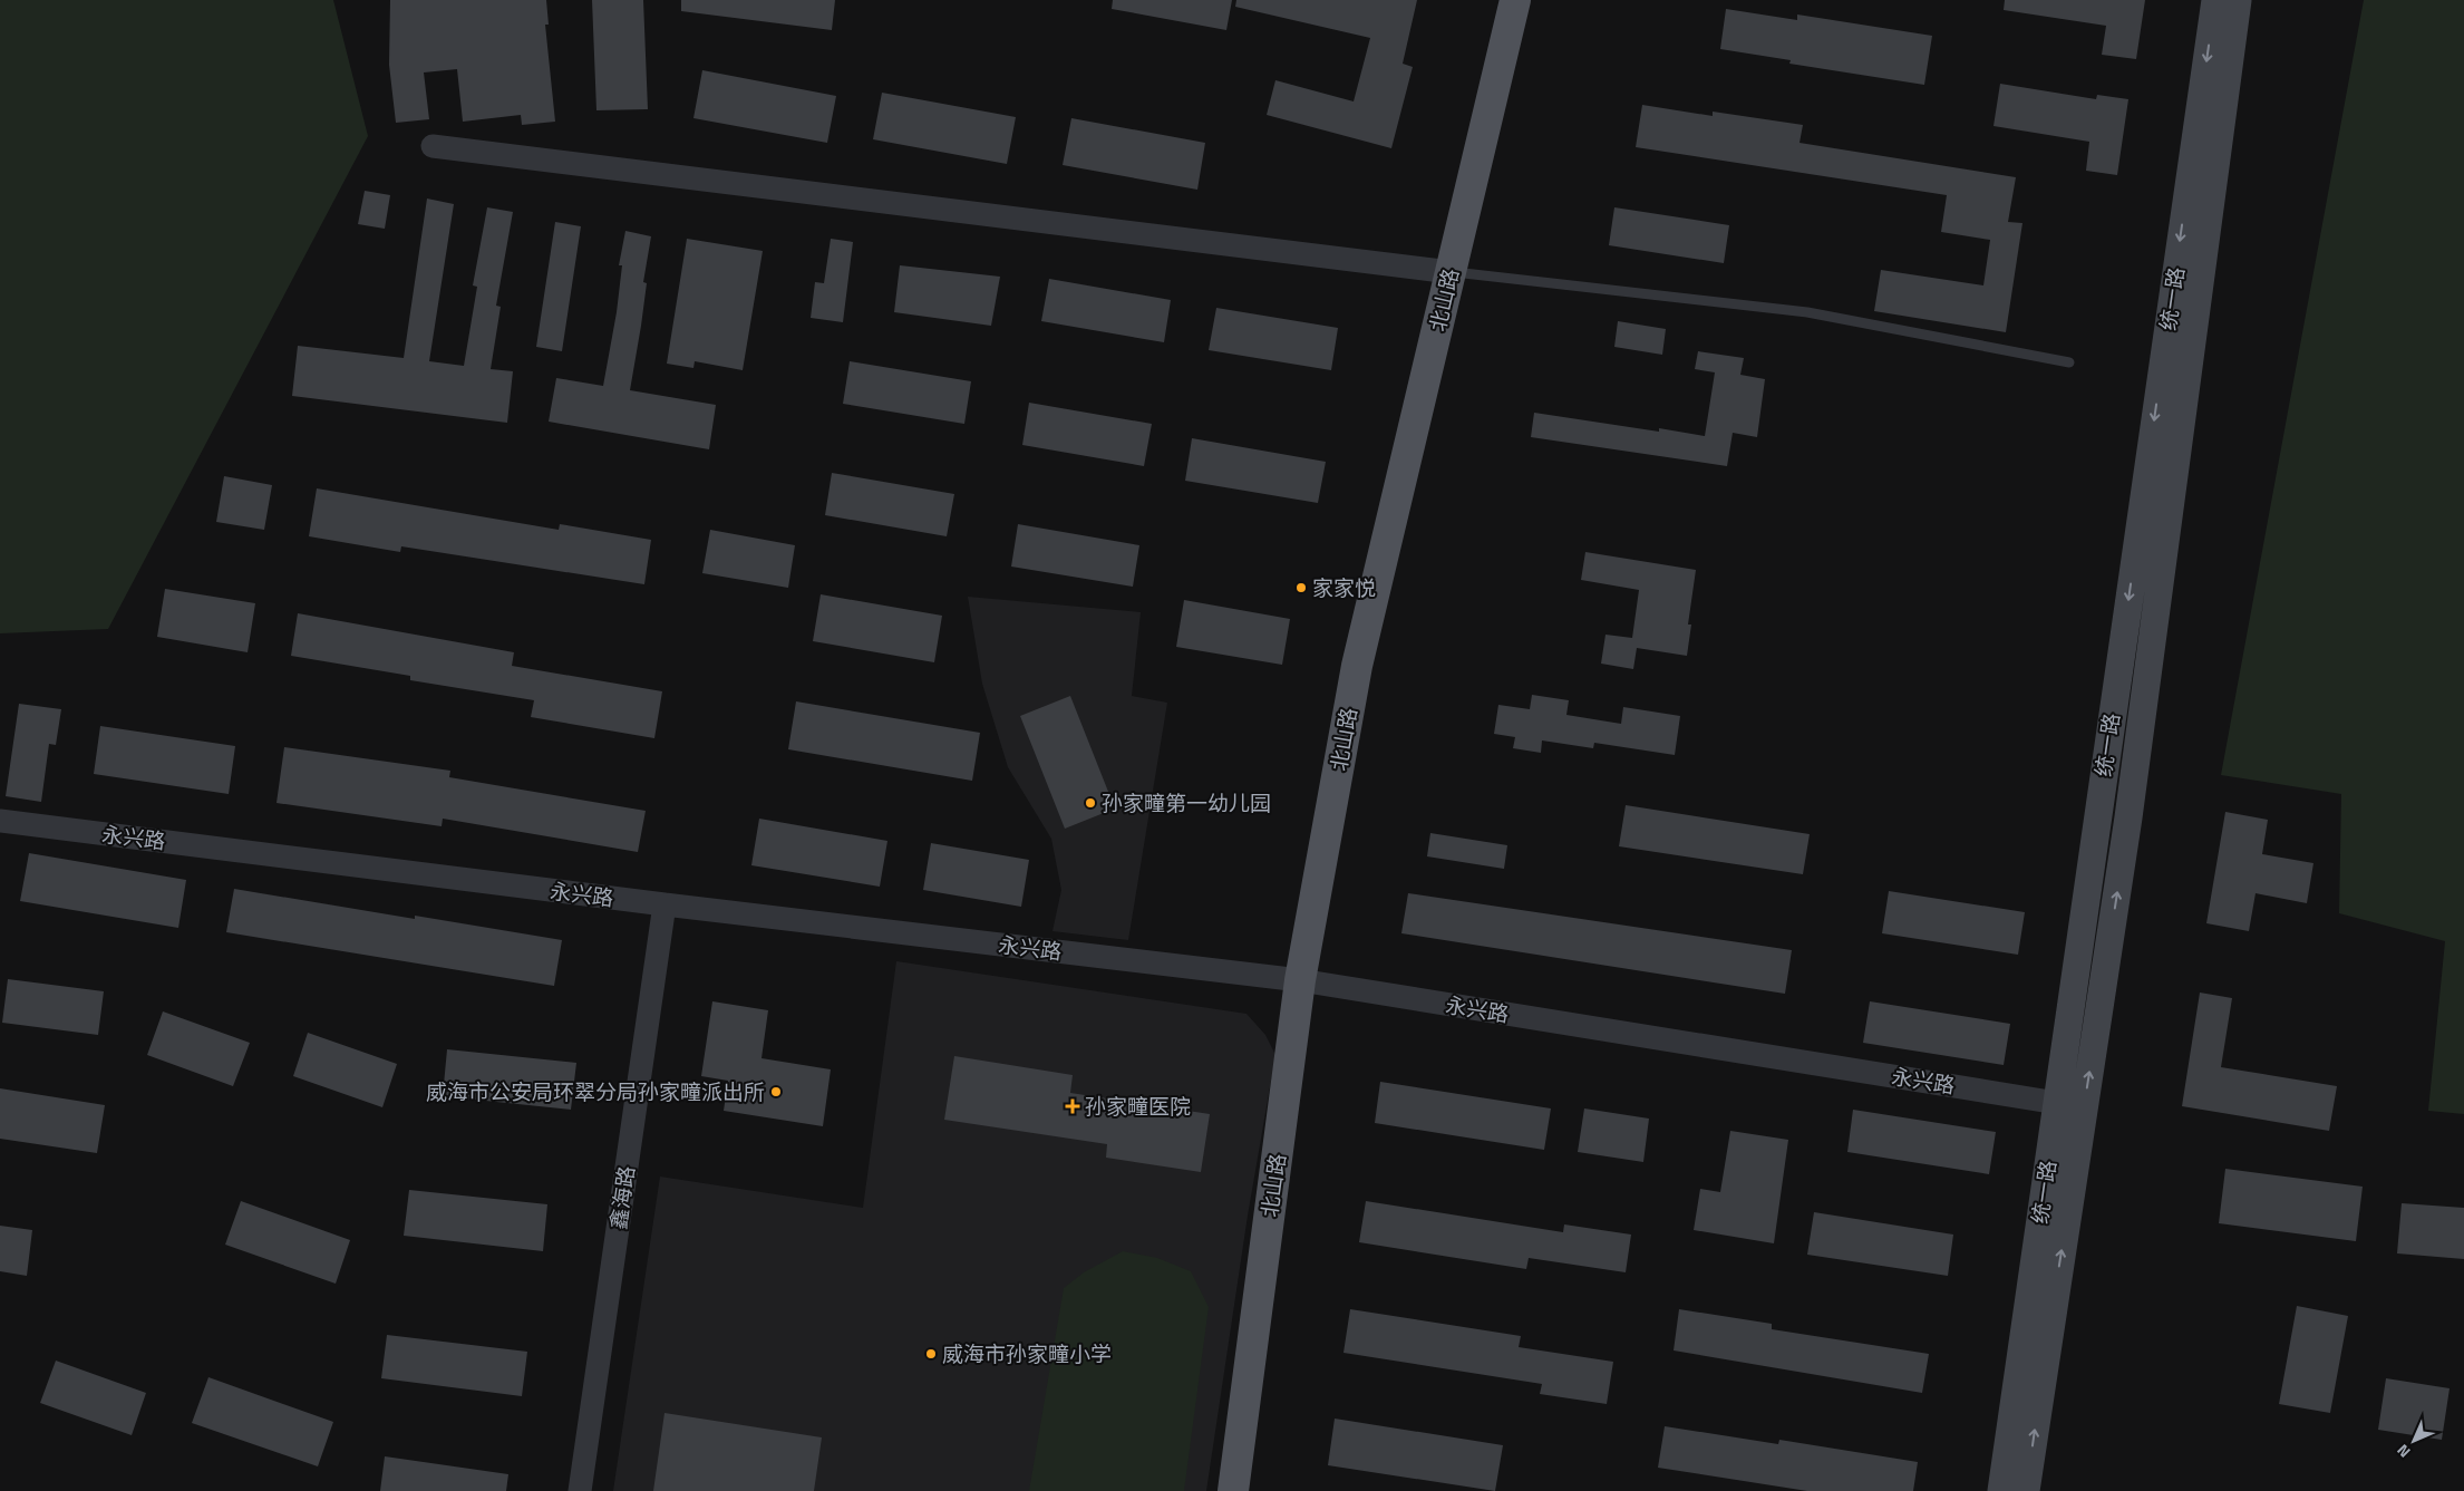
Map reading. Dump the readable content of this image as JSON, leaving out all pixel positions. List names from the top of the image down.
{
  "streets": {
    "main road": ["统一路", "北山路"],
    "street": ["永兴路", "鑫海路"]
  },
  "crossings": [
    ["统一路", "永兴路"],
    ["北山路", "永兴路"],
    ["永兴路", "鑫海路"]
  ],
  "places": {
    "other": [
      "家家悦",
      "孙家疃第一幼儿园",
      "威海市公安局环翠分局孙家疃派出所",
      "威海市孙家疃小学"
    ],
    "health": ["孙家疃医院"]
  },
  "north": "bottom left"
}
